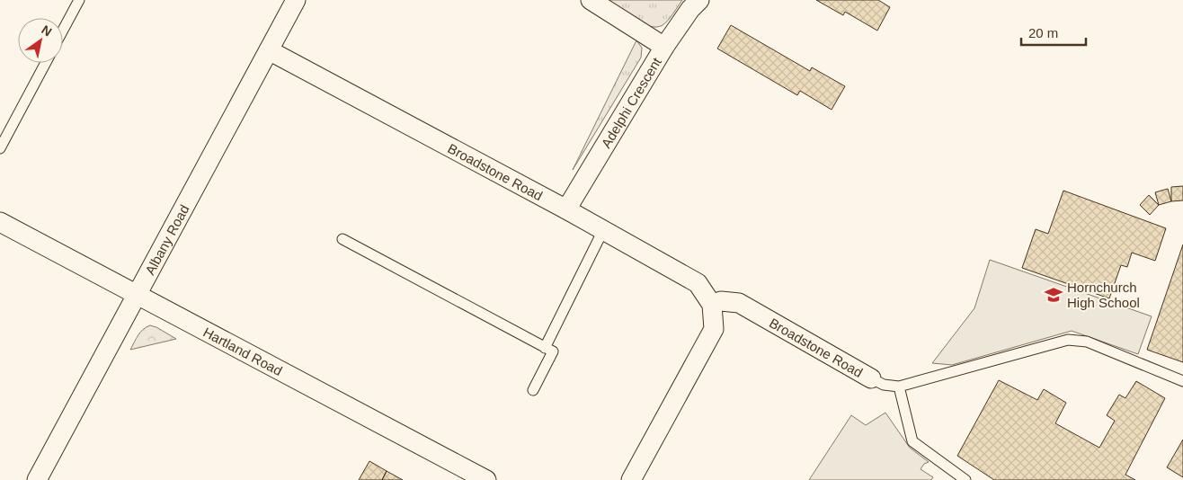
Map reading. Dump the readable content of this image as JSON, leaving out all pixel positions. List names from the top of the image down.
{
  "streets": {
    "street": [
      "Adelphi Crescent",
      "Broadstone Road",
      "Albany Road",
      "Hartland Road"
    ]
  },
  "crossings": [
    ["Adelphi Crescent", "Broadstone Road"],
    ["Broadstone Road", "Albany Road"],
    ["Albany Road", "Hartland Road"]
  ],
  "places": {
    "school or university": ["Hornchurch High School"]
  },
  "scale_bar": "20 m",
  "north": "top right"
}
